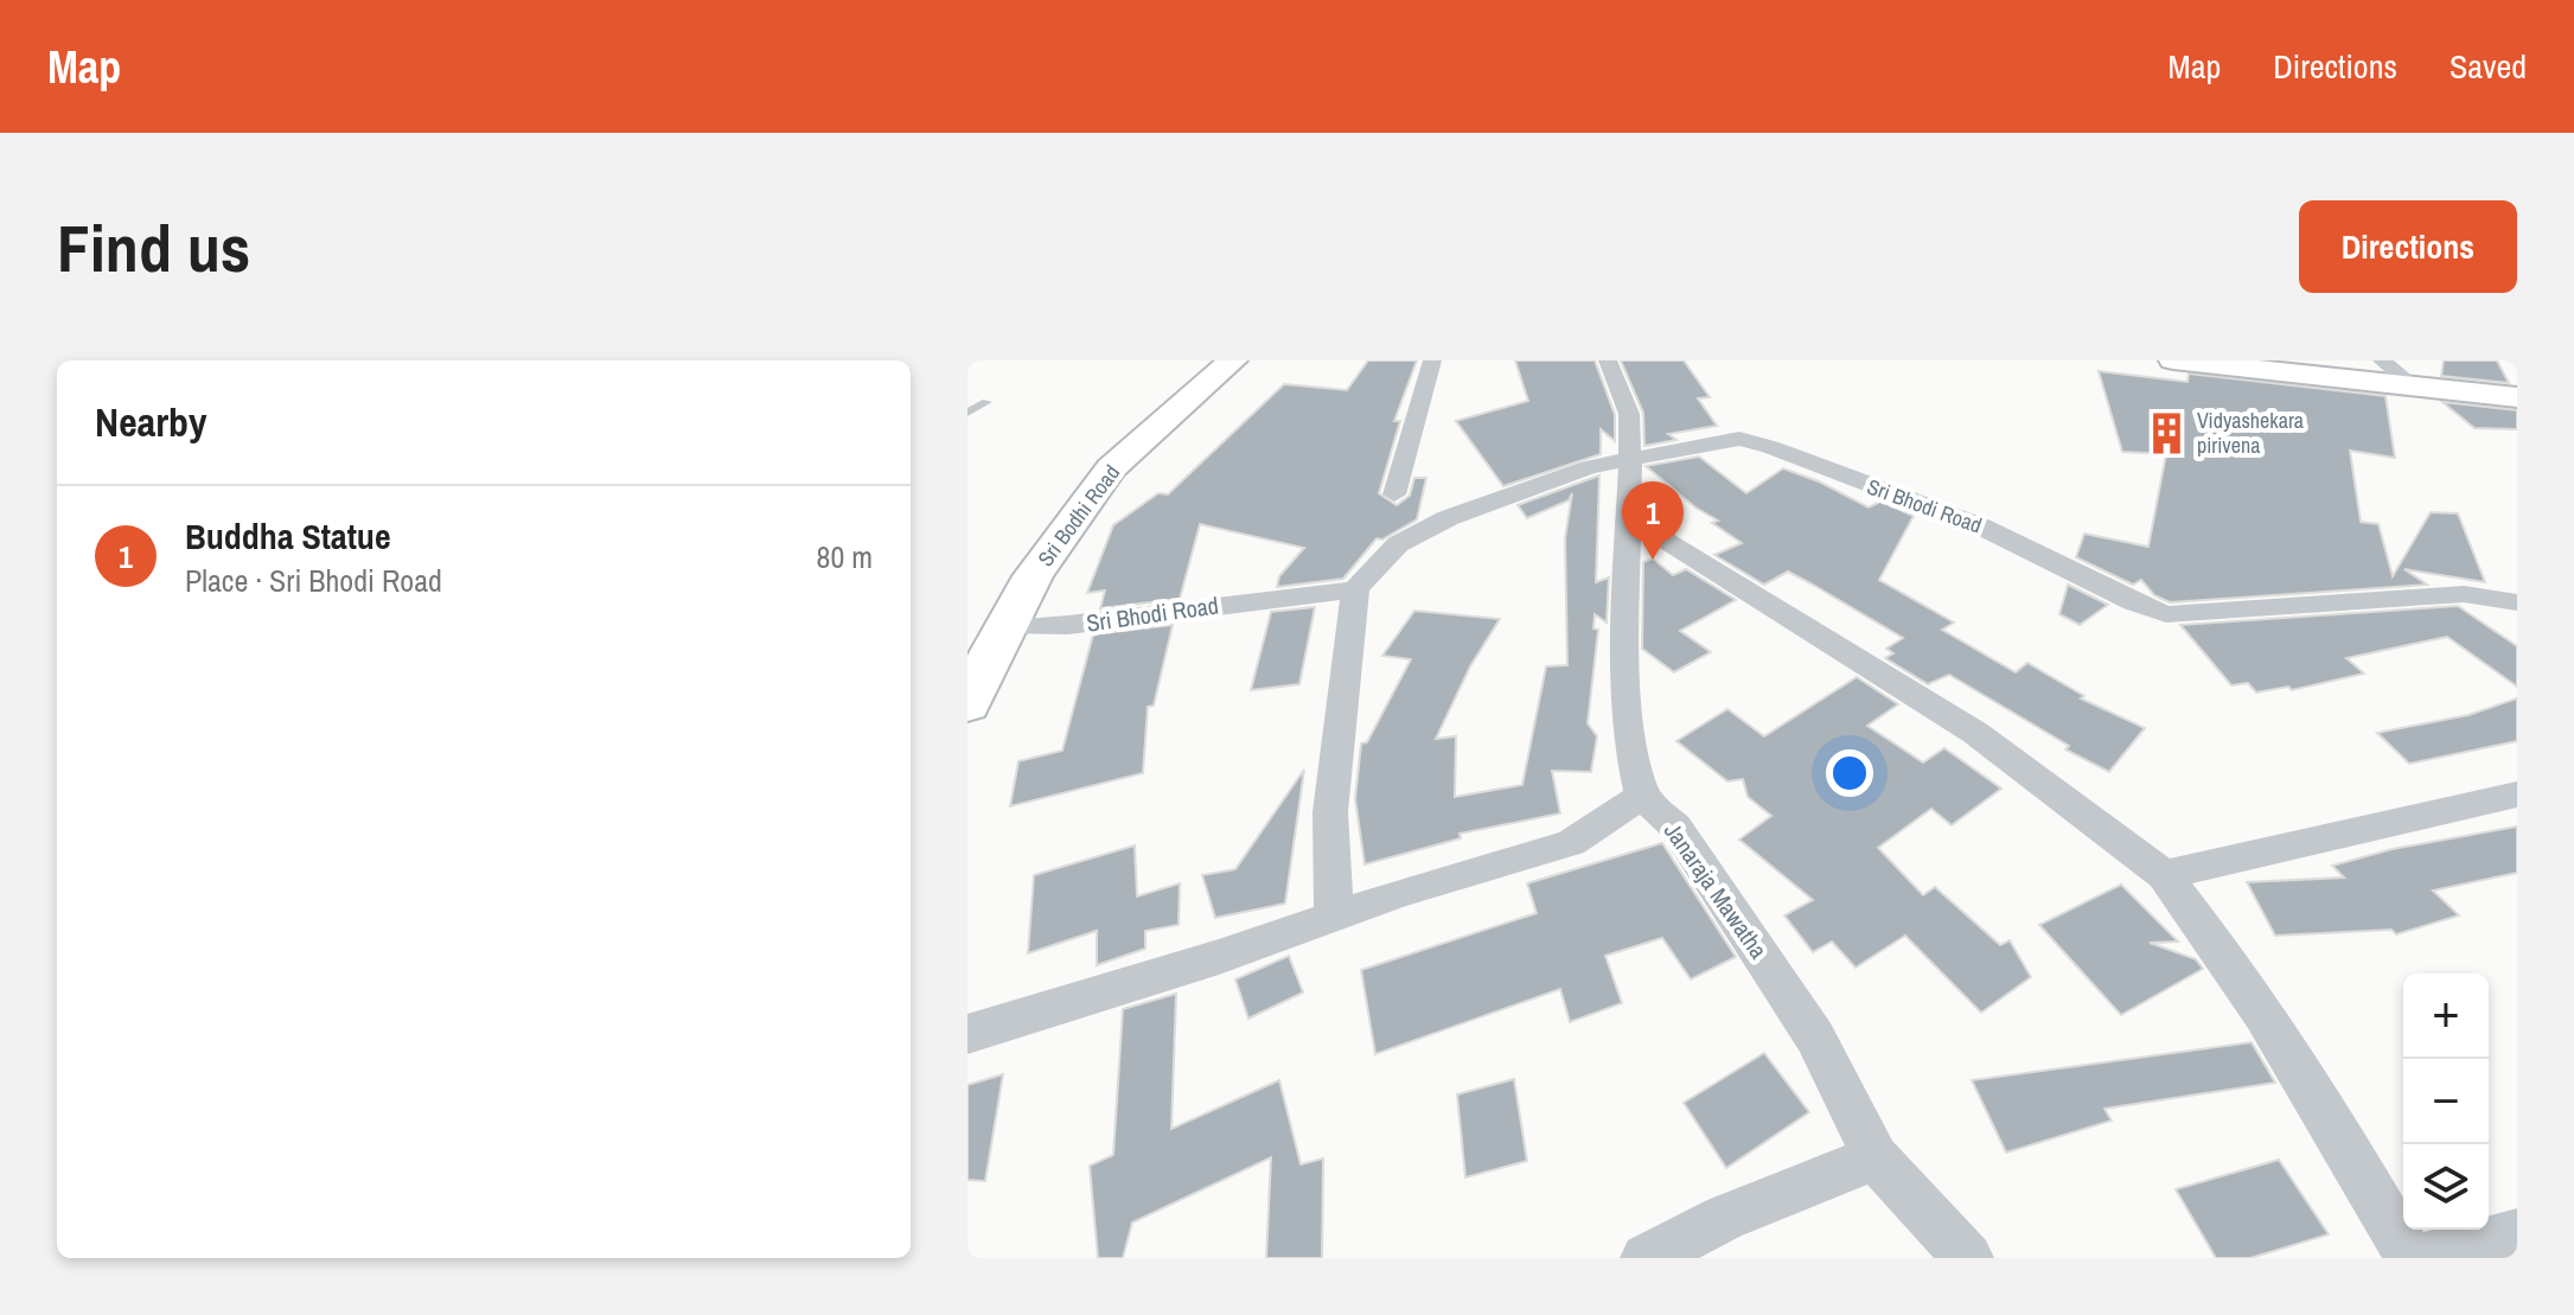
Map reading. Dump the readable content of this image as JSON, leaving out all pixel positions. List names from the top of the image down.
{
  "streets": {
    "street": ["Sri Bhodi Road", "Sri Bodhi Road", "Janaraja Mawatha"]
  },
  "crossings": [
    ["Sri Bhodi Road", "Sri Bodhi Road"]
  ],
  "places": {
    "building": ["Vidyashekara pirivena"]
  },
  "page": {
    "header": "Map",
    "nav": ["Map", "Directions", "Saved"],
    "buttons": "Directions",
    "title": "Find us",
    "heading": "Nearby",
    "pins": "1",
    "list": [
      {
        "mark": "1",
        "name": "Buddha Statue",
        "note": "Place · Sri Bhodi Road",
        "value": "80 m"
      }
    ],
    "map_buttons": ["+", "−"]
  }
}
